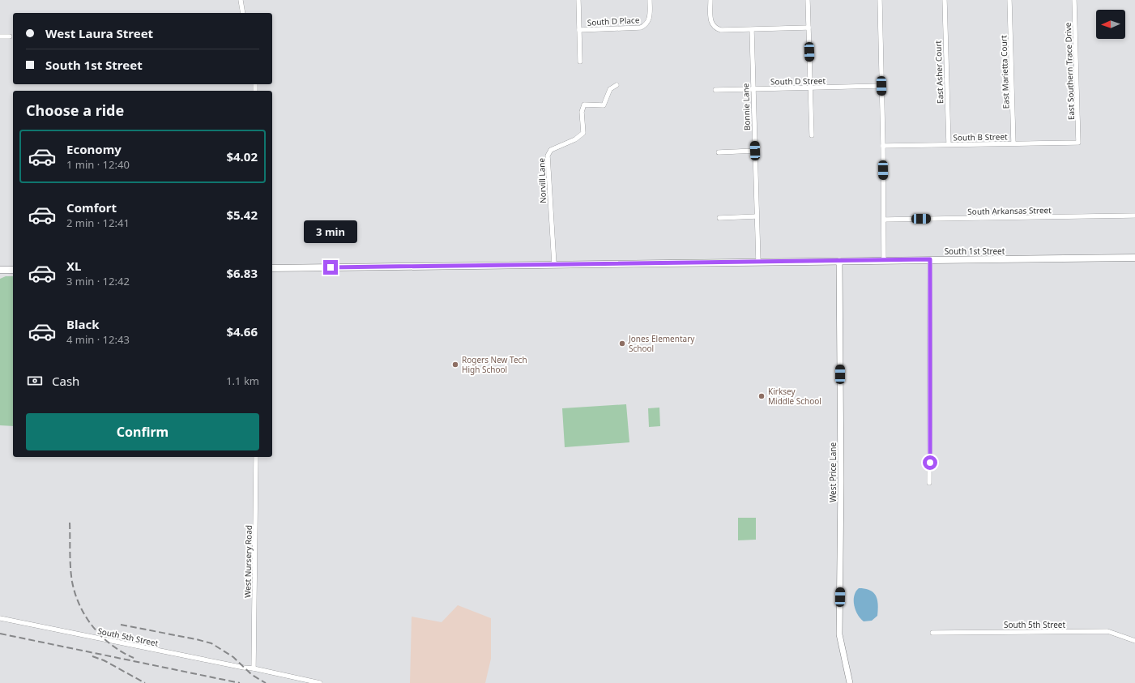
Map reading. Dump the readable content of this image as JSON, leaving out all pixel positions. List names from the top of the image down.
{
  "streets": {
    "main road": ["South 1st Street"],
    "street": [
      "South D Place",
      "East Southern Trace Drive",
      "East Asher Court",
      "East Marietta Court",
      "South D Street",
      "Bonnie Lane",
      "South B Street",
      "Norvill Lane",
      "South Arkansas Street",
      "West Price Lane",
      "West Nursery Road",
      "South 5th Street"
    ]
  },
  "crossings": [
    ["East Southern Trace Drive", "South B Street"],
    ["East Asher Court", "South B Street"],
    ["East Marietta Court", "South B Street"],
    ["South D Street", "Bonnie Lane"],
    ["Bonnie Lane", "South 1st Street"],
    ["Norvill Lane", "South 1st Street"],
    ["South 1st Street", "West Price Lane"],
    ["West Nursery Road", "South 5th Street"]
  ],
  "places": ["Jones Elementary School", "Rogers New Tech High School", "Kirksey Middle School"],
  "north": "left",
  "page": {
    "banner": ["West Laura Street", "South 1st Street"],
    "heading": "Choose a ride",
    "list": [
      {
        "name": "Economy",
        "note": "1 min · 12:40",
        "value": "$4.02"
      },
      {
        "name": "Comfort",
        "note": "2 min · 12:41",
        "value": "$5.42"
      },
      {
        "name": "XL",
        "note": "3 min · 12:42",
        "value": "$6.83"
      },
      {
        "name": "Black",
        "note": "4 min · 12:43",
        "value": "$4.66"
      }
    ],
    "bubble": "3 min",
    "pay": ["Cash", "1.1 km"],
    "buttons": "Confirm"
  }
}
